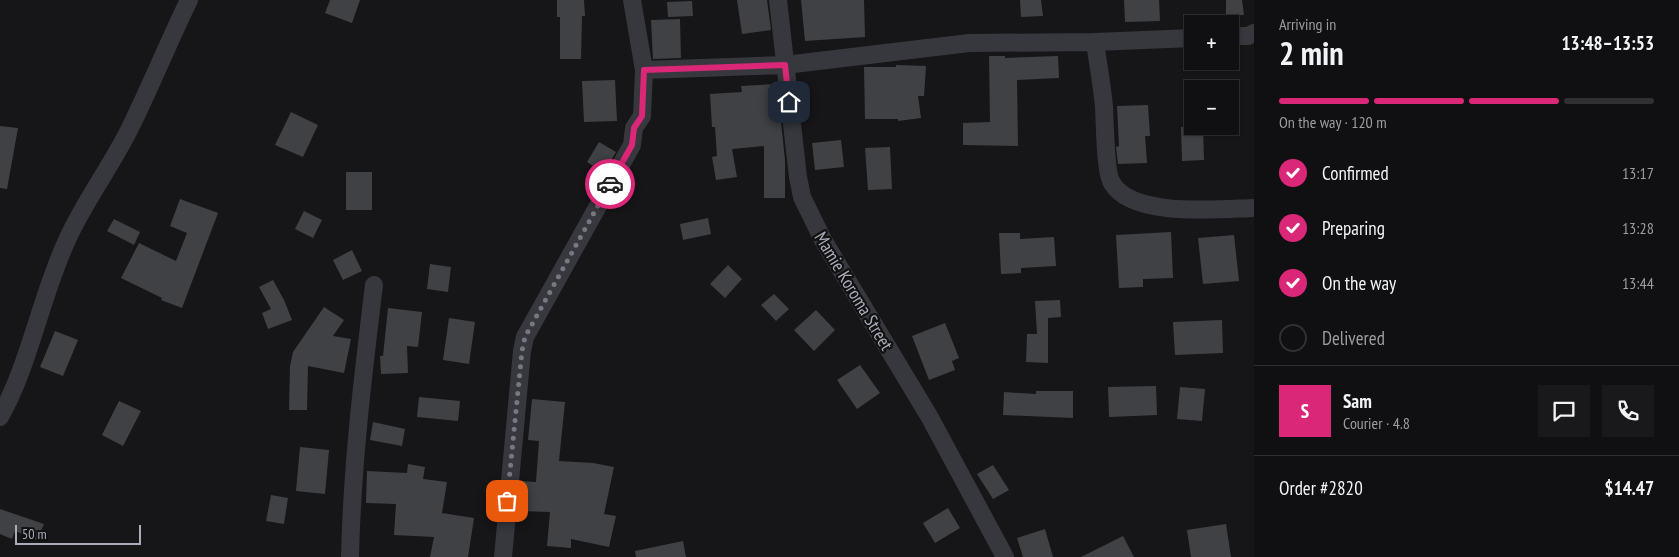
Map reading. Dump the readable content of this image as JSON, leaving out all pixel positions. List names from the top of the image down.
{
  "streets": {
    "street": ["Mamie Koroma Street"]
  },
  "scale_bar": "50 m",
  "page": {
    "heading": ["2 min", "Arriving in", "13:48–13:53"],
    "panel": [
      "Sam",
      "Courier · 4.8",
      "Order #2820",
      "$14.47"
    ],
    "map_buttons": ["+", "−"],
    "bar": "On the way · 120 m",
    "list": [
      ["Confirmed", "13:17"],
      ["Preparing", "13:28"],
      ["On the way", "13:44"],
      "Delivered"
    ],
    "round": "S",
    "scale": "50 m"
  }
}
